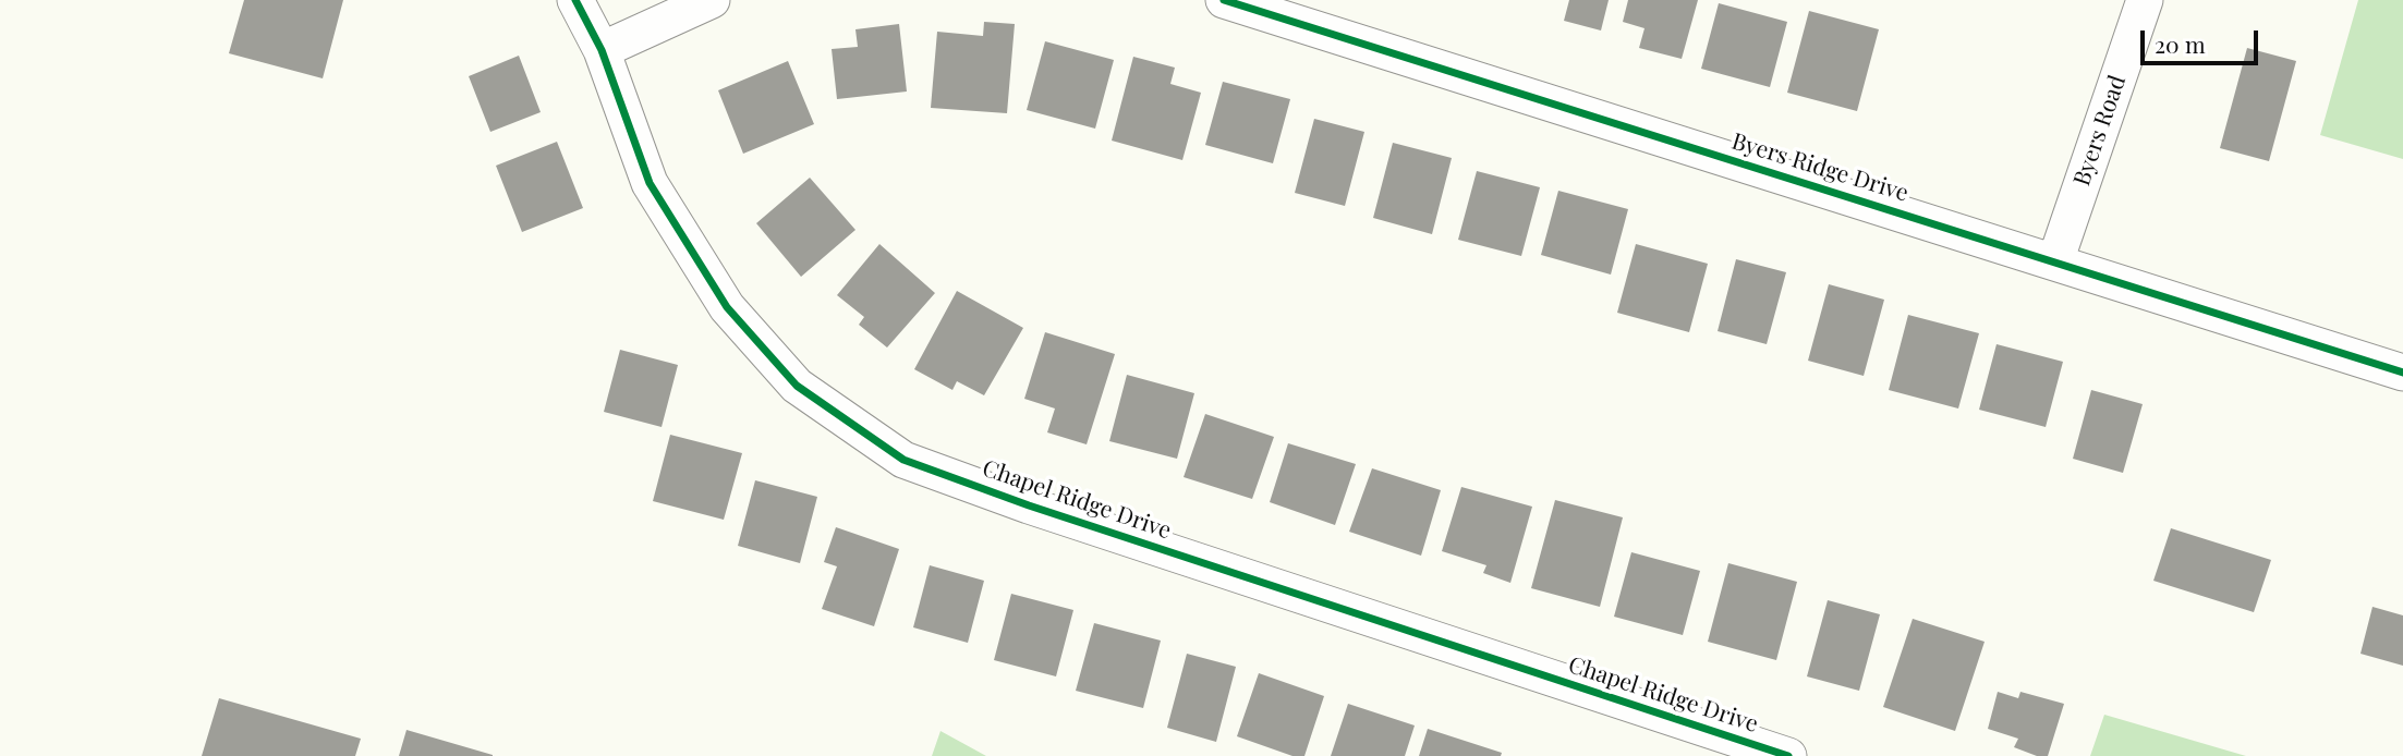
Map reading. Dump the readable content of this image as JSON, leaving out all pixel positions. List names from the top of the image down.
{
  "streets": {
    "street": ["Byers Road", "Byers Ridge Drive", "Chapel Ridge Drive"]
  },
  "crossings": [
    ["Byers Road", "Byers Ridge Drive"]
  ],
  "scale_bar": "20 m"
}
